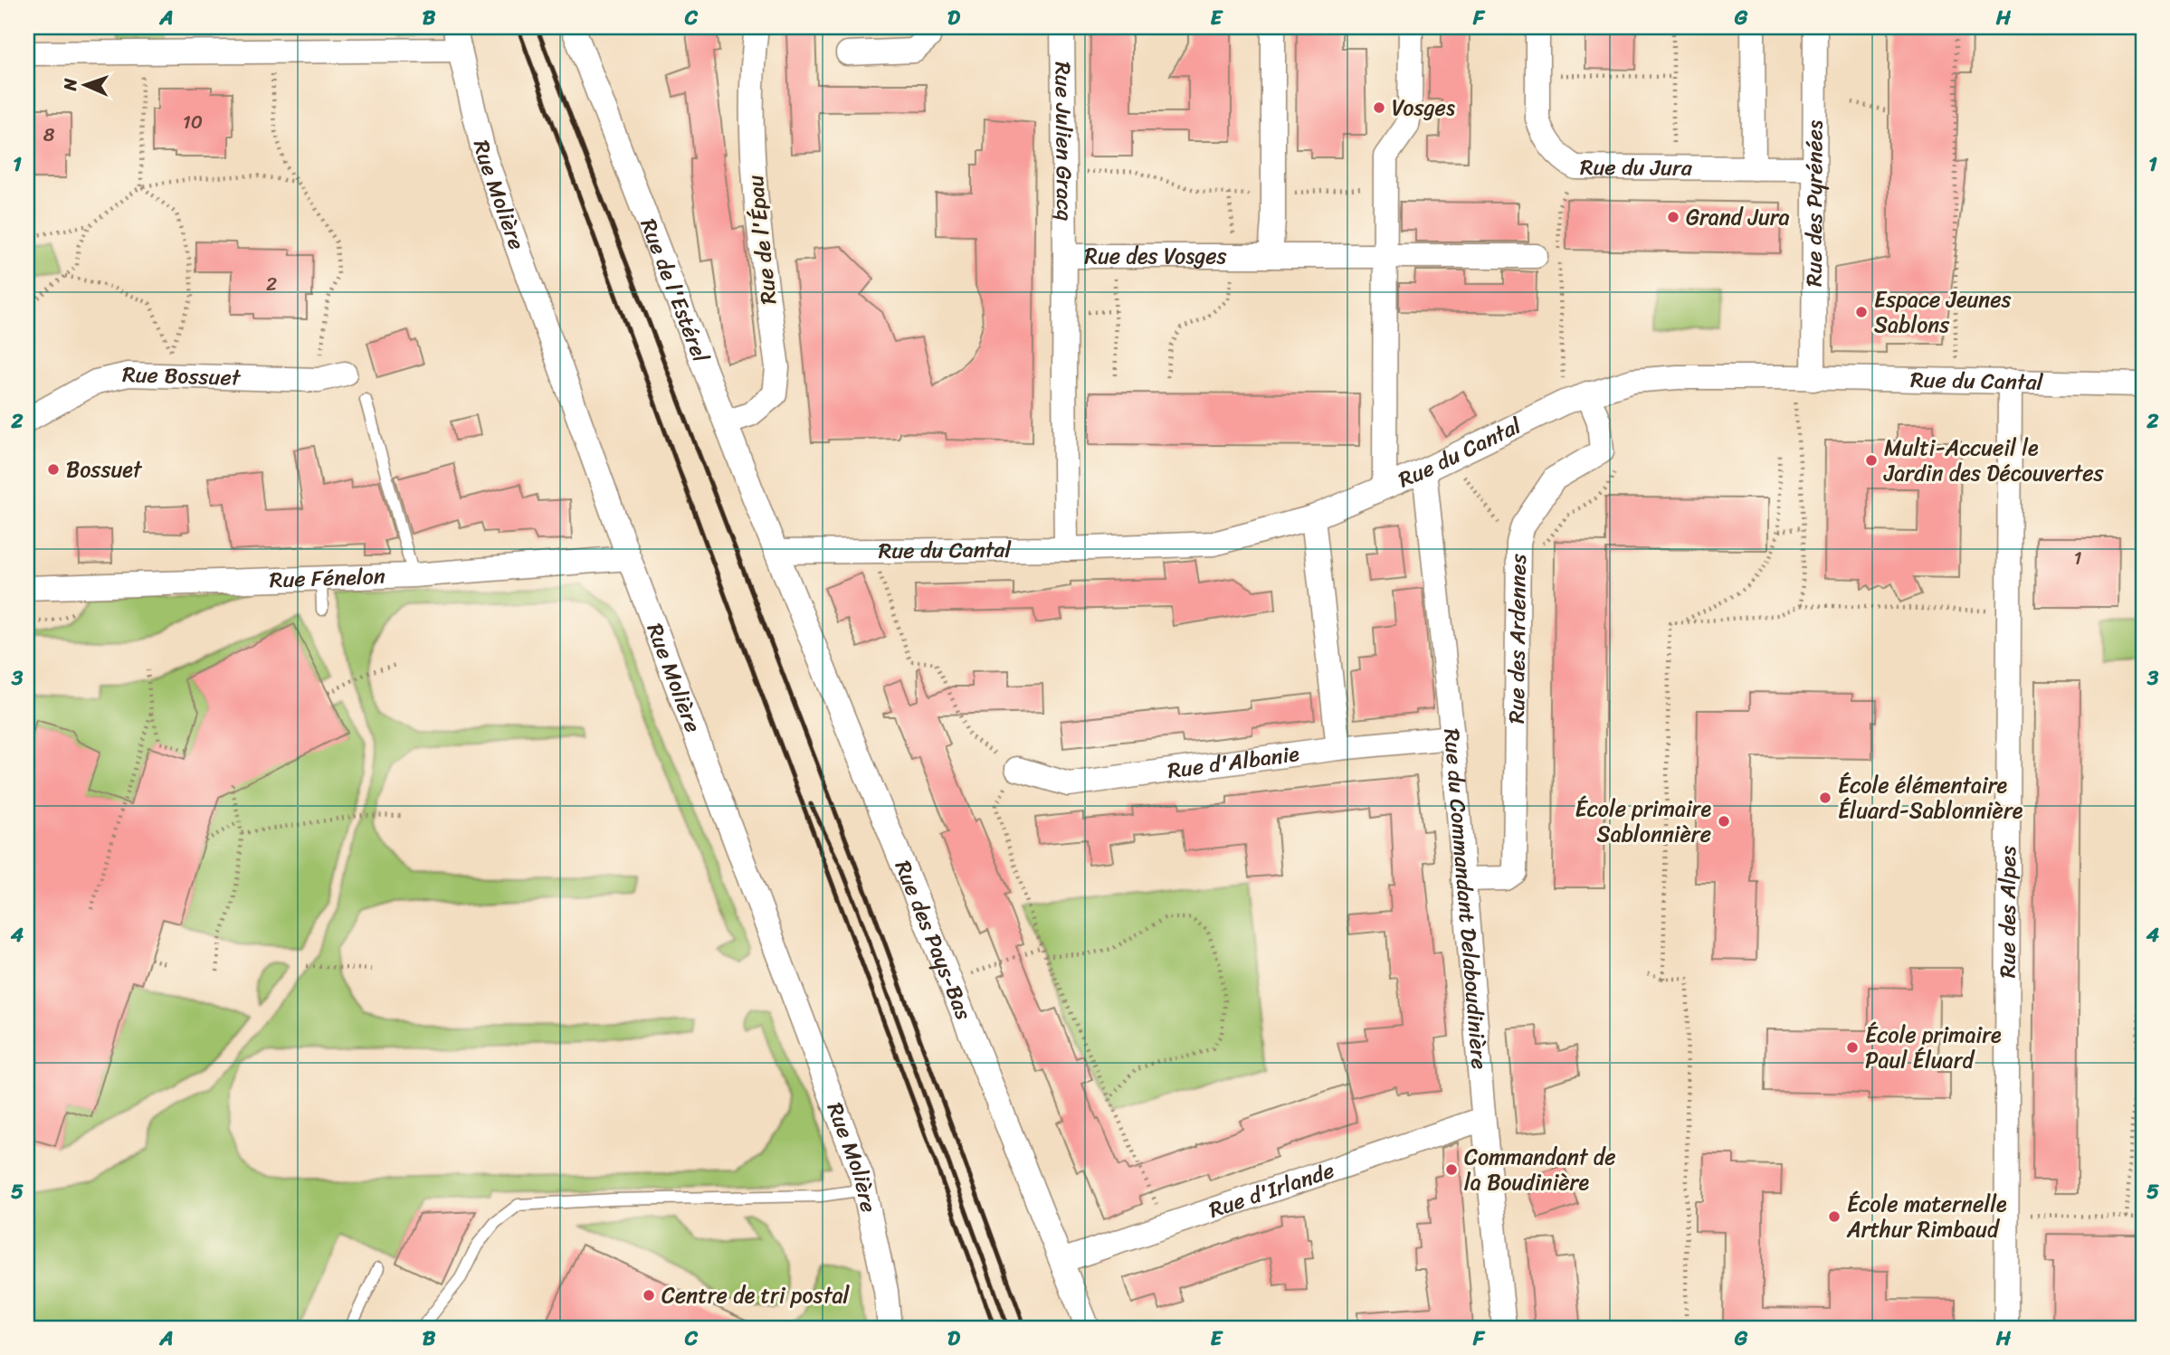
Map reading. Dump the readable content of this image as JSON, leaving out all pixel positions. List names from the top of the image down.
{
  "streets": {
    "street": [
      "Rue Julien Gracq",
      "Rue du Jura",
      "Rue Molière",
      "Rue des Pyrénées",
      "Rue de l'Épau",
      "Rue des Vosges",
      "Rue de l'Estérel",
      "Rue Bossuet",
      "Rue du Cantal",
      "Rue Fénelon",
      "Rue des Ardennes",
      "Rue d'Albanie",
      "Rue du Commandant Delaboudinière",
      "Rue des Alpes",
      "Rue des Pays-Bas",
      "Rue d'Irlande"
    ]
  },
  "crossings": [
    ["Rue Julien Gracq", "Rue des Vosges"],
    ["Rue du Jura", "Rue des Pyrénées"],
    ["Rue Molière", "Rue Fénelon"],
    ["Rue des Pyrénées", "Rue du Cantal"],
    ["Rue de l'Épau", "Rue de l'Estérel"],
    ["Rue des Vosges", "Rue du Cantal"],
    ["Rue de l'Estérel", "Rue du Cantal"],
    ["Rue de l'Estérel", "Rue des Pays-Bas"],
    ["Rue du Cantal", "Rue des Ardennes"],
    ["Rue du Cantal", "Rue du Commandant Delaboudinière"],
    ["Rue du Cantal", "Rue des Alpes"],
    ["Rue du Cantal", "Rue des Pays-Bas"],
    ["Rue des Ardennes", "Rue du Commandant Delaboudinière"],
    ["Rue d'Albanie", "Rue du Commandant Delaboudinière"],
    ["Rue du Commandant Delaboudinière", "Rue d'Irlande"],
    ["Rue des Pays-Bas", "Rue d'Irlande"]
  ],
  "places": [
    "Vosges",
    "Grand Jura",
    "Espace Jeunes Sablons",
    "Multi-Accueil le Jardin des Découvertes",
    "Bossuet",
    "École élémentaire Éluard-Sablonnière",
    "École primaire Sablonnière",
    "École primaire Paul Éluard",
    "Commandant de la Boudinière",
    "École maternelle Arthur Rimbaud",
    "Centre de tri postal"
  ],
  "house_numbers": [
    "10",
    "8",
    "2",
    "1"
  ],
  "north": "left",
  "grid": {
    "columns": [
      "A",
      "B",
      "C",
      "D",
      "E",
      "F",
      "G",
      "H"
    ],
    "rows": [
      "1",
      "2",
      "3",
      "4",
      "5"
    ]
  }
}
